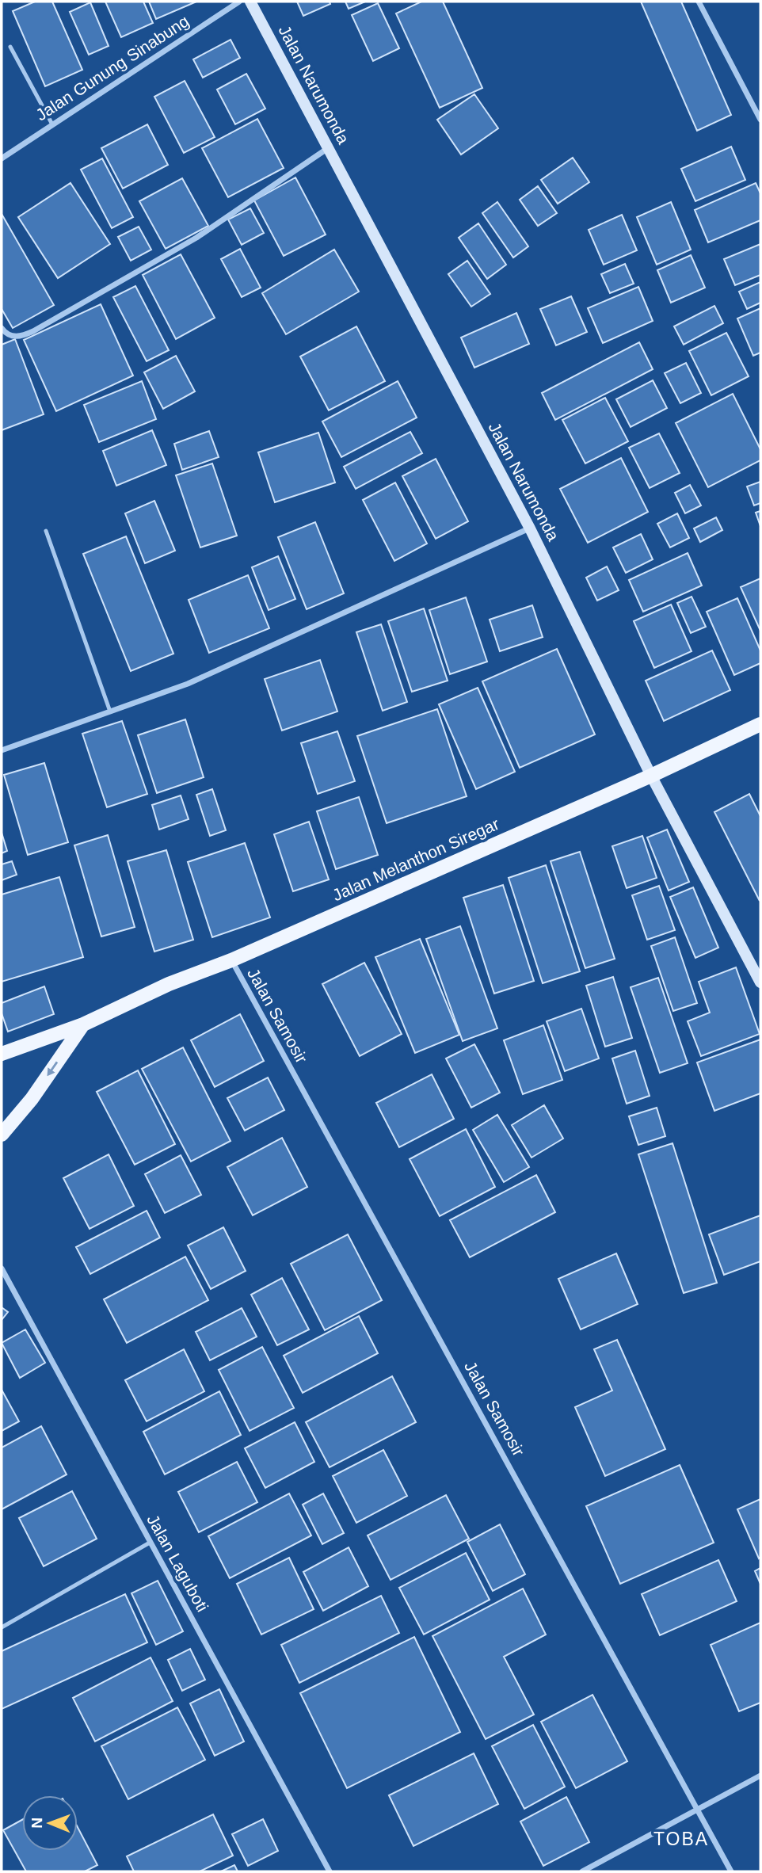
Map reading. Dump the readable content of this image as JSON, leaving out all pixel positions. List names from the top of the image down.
{
  "streets": {
    "main road": ["Jalan Melanthon Siregar"],
    "street": [
      "Jalan Gunung Sinabung",
      "Jalan Narumonda",
      "Jalan Samosir",
      "Jalan Laguboti"
    ]
  },
  "crossings": [
    ["Jalan Narumonda", "Jalan Melanthon Siregar"],
    ["Jalan Melanthon Siregar", "Jalan Samosir"]
  ],
  "districts": ["TOBA"],
  "north": "left"
}
